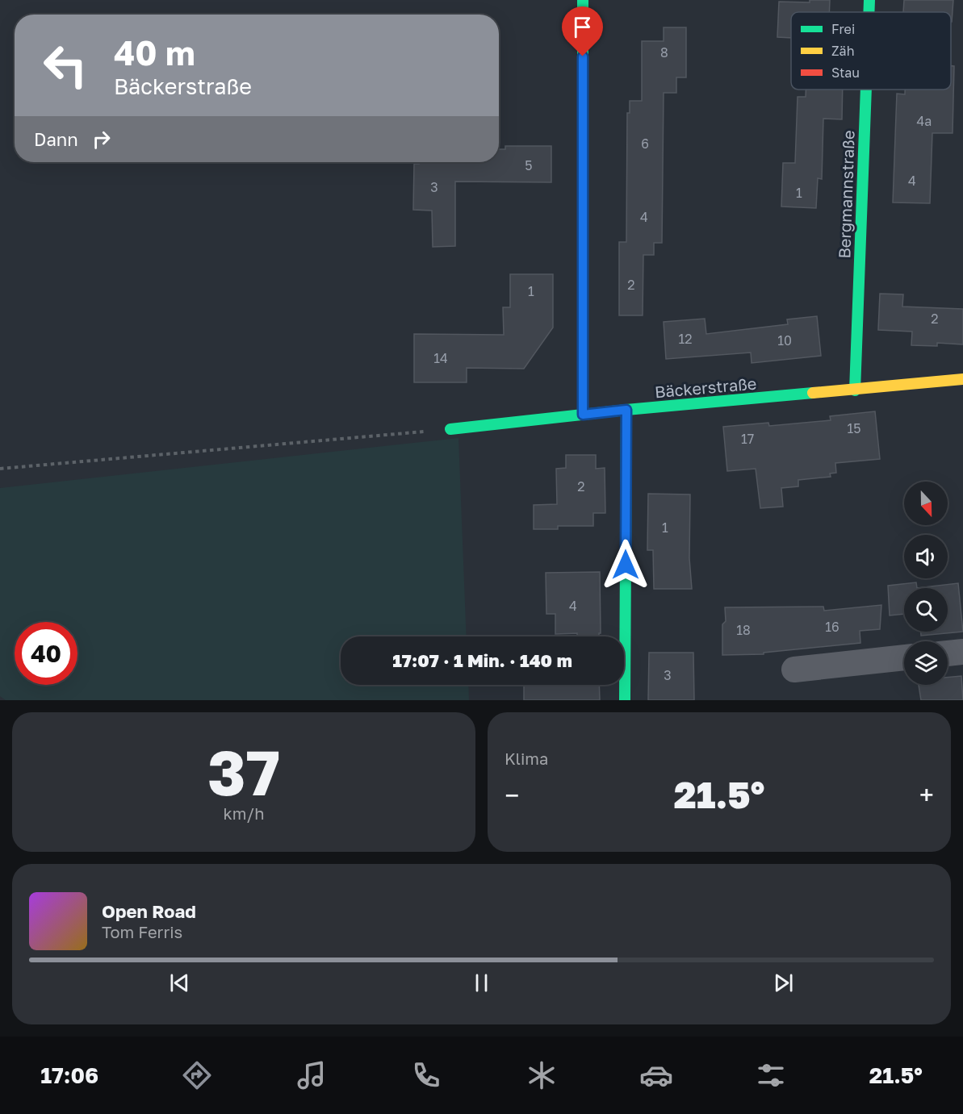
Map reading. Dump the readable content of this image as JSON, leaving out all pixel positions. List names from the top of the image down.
{
  "streets": {
    "street": ["Bergmannstraße", "Bäckerstraße"]
  },
  "crossings": [
    ["Bergmannstraße", "Bäckerstraße"]
  ],
  "house_numbers": [
    "8",
    "4a",
    "6",
    "5",
    "4",
    "3",
    "1",
    "4",
    "2",
    "1",
    "2",
    "12",
    "10",
    "14",
    "15",
    "17",
    "2",
    "1",
    "4",
    "16",
    "18",
    "3"
  ],
  "legend": ["Frei", "Zäh", "Stau"],
  "north": "bottom",
  "page": {
    "turn": ["40 m", "Bäckerstraße"],
    "then": "Dann",
    "limit": "40",
    "trip": "17:07 · 1 Min. · 140 m",
    "tile": [
      ["37", "km/h"],
      "Klima"
    ],
    "heat": ["−", "21.5°", "+"],
    "song": ["Open Road", "Tom Ferris"],
    "tabs": ["17:06", "21.5°"]
  }
}
